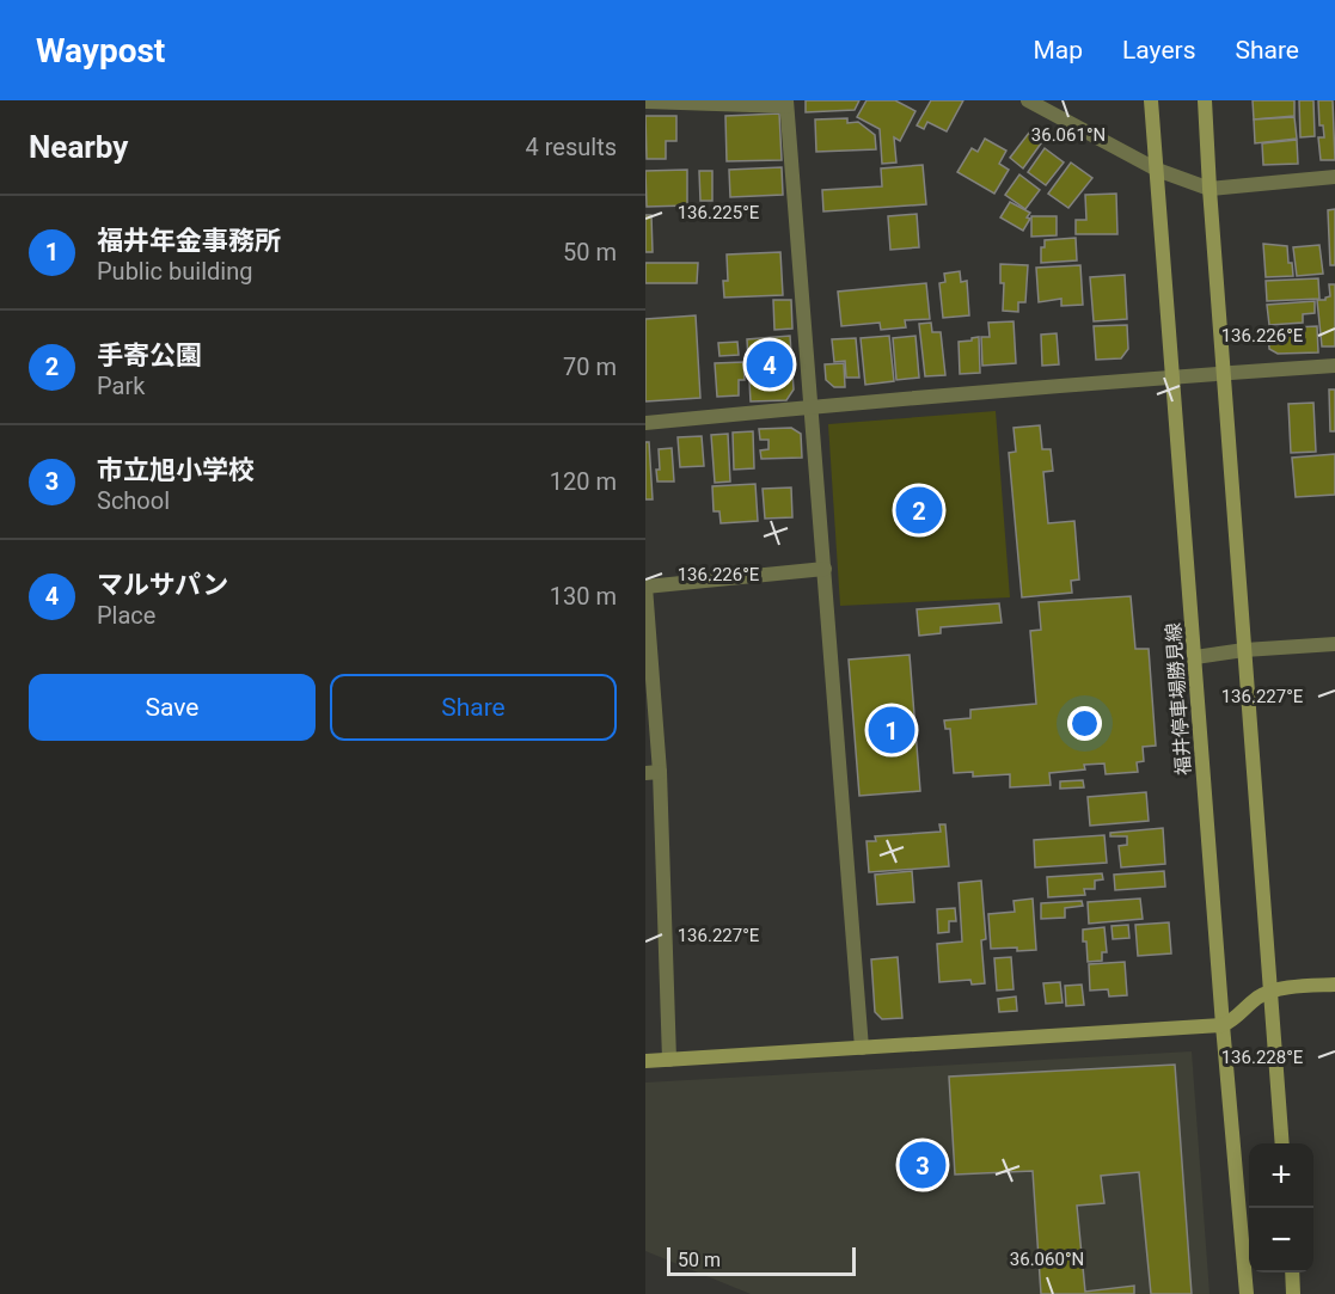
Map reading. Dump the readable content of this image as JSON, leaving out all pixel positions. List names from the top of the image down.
{
  "streets": {
    "main road": ["福井停車場勝見線"]
  },
  "scale_bar": "50 m",
  "page": {
    "header": "Waypost",
    "nav": ["Map", "Layers", "Share"],
    "heading": ["Nearby", "4 results"],
    "list": [
      {
        "mark": "1",
        "name": "福井年金事務所",
        "note": "Public building",
        "value": "50 m"
      },
      {
        "mark": "2",
        "name": "手寄公園",
        "note": "Park",
        "value": "70 m"
      },
      {
        "mark": "3",
        "name": "市立旭小学校",
        "note": "School",
        "value": "120 m"
      },
      {
        "mark": "4",
        "name": "マルサパン",
        "note": "Place",
        "value": "130 m"
      }
    ],
    "pins": [
      "4",
      "2",
      "1",
      "3"
    ],
    "buttons": ["Save", "Share"],
    "map_buttons": ["+", "−"],
    "scale": "50 m"
  },
  "coordinates": [
    "36.061°N",
    "136.225°E",
    "136.226°E",
    "136.227°E",
    "136.228°E",
    "36.060°N"
  ]
}
